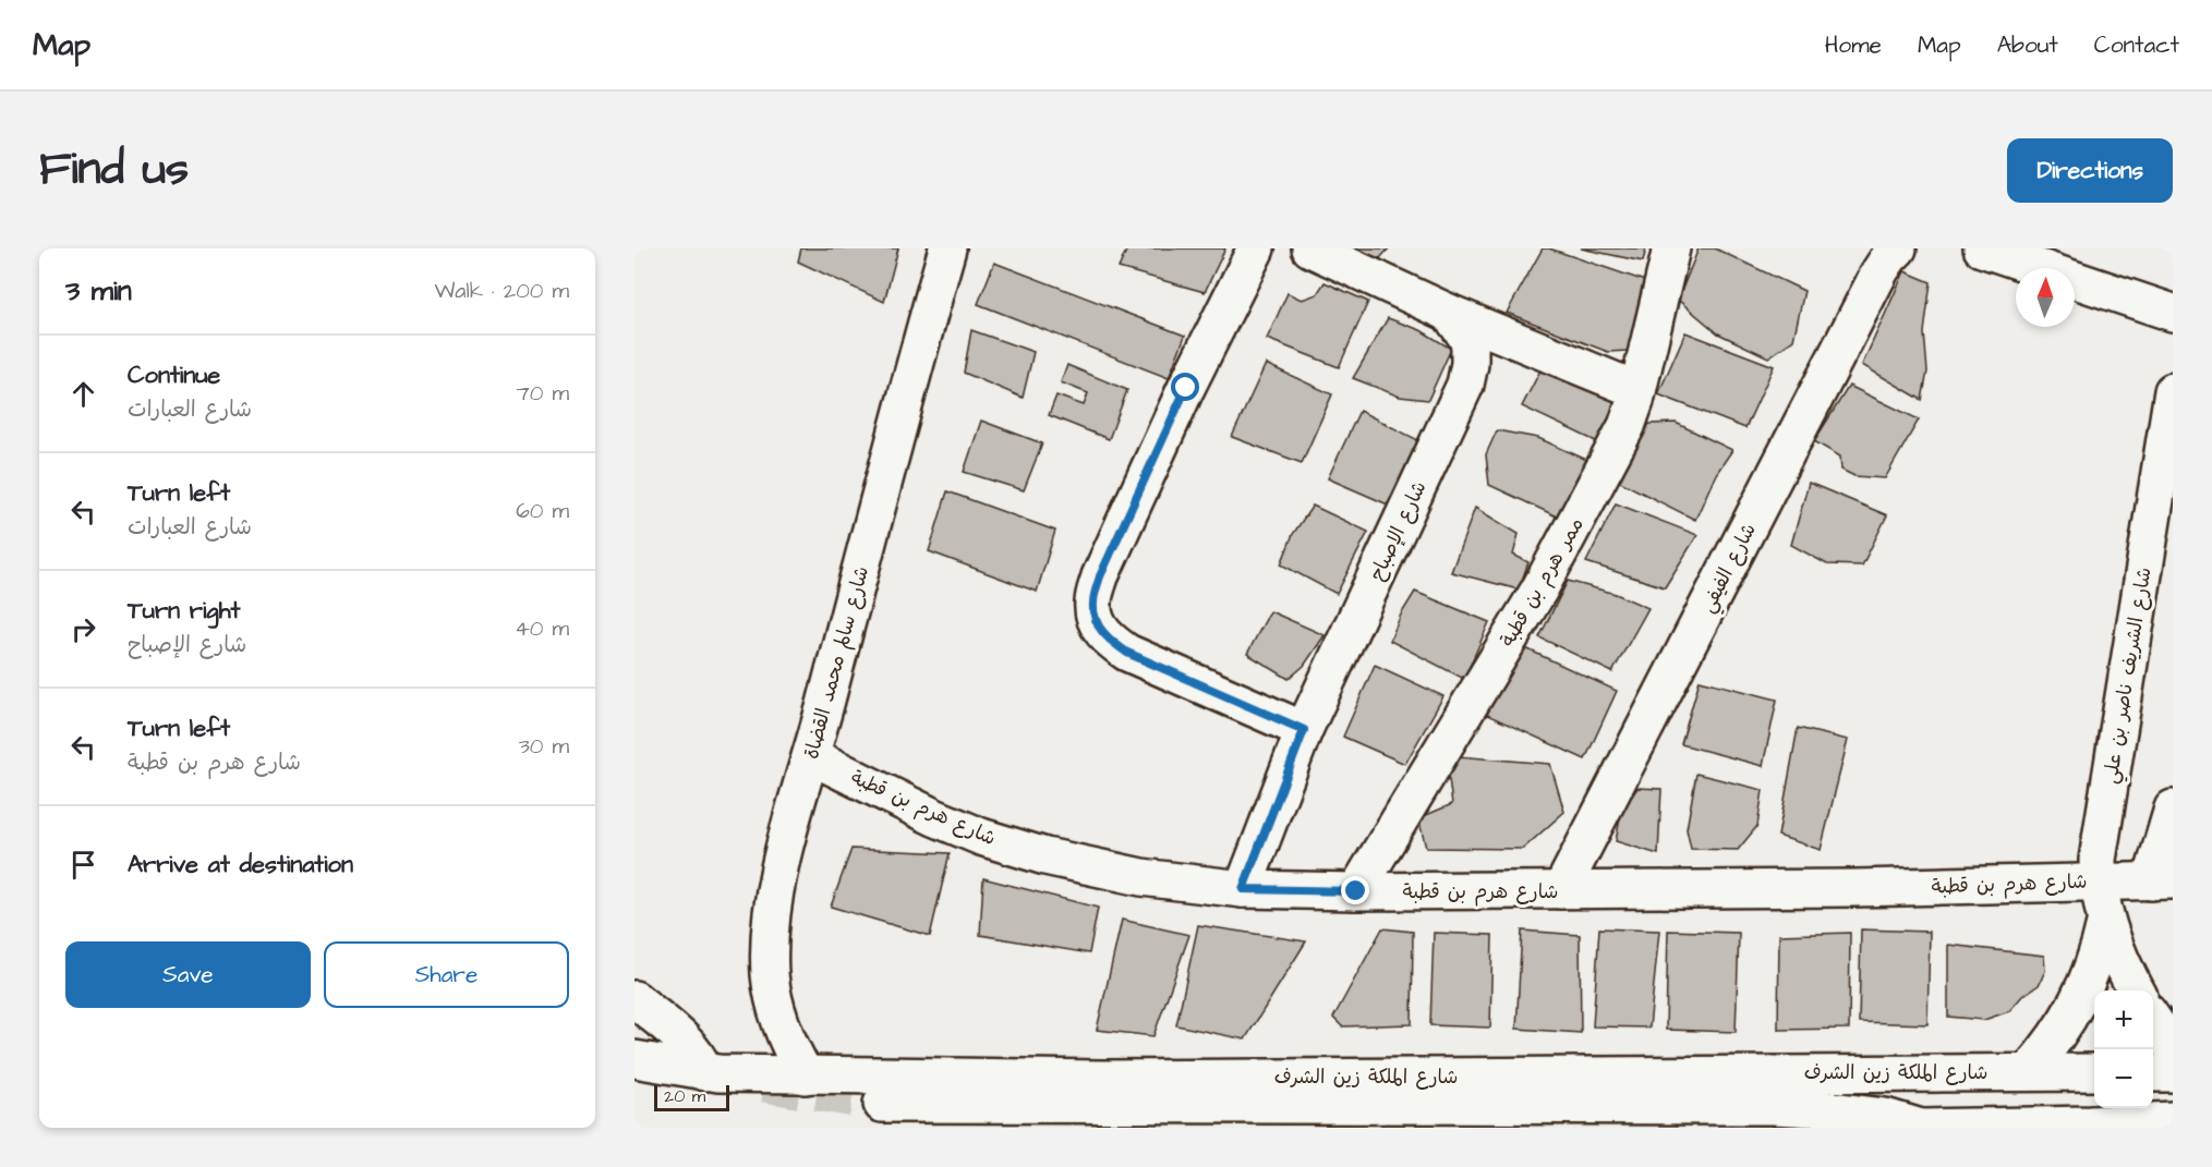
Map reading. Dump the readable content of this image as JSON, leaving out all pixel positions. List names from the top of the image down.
{
  "streets": {
    "main road": [
      "شارع الإصباح",
      "شارع الفيفي",
      "ممر هرم بن قطبة",
      "شارع سالم محمد القضاة",
      "شارع الشريف ناصر بن علي",
      "شارع هرم بن قطبة",
      "شارع الملكة زين الشرف"
    ]
  },
  "crossings": [
    ["شارع الإصباح", "شارع هرم بن قطبة"],
    ["شارع الفيفي", "شارع هرم بن قطبة"],
    ["ممر هرم بن قطبة", "شارع هرم بن قطبة"],
    ["شارع سالم محمد القضاة", "شارع هرم بن قطبة"],
    ["شارع سالم محمد القضاة", "شارع الملكة زين الشرف"],
    ["شارع الشريف ناصر بن علي", "شارع هرم بن قطبة"],
    ["شارع الشريف ناصر بن علي", "شارع الملكة زين الشرف"]
  ],
  "scale_bar": "20 m",
  "north": "top",
  "page": {
    "header": "Map",
    "nav": [
      "Home",
      "Map",
      "About",
      "Contact"
    ],
    "title": "Find us",
    "buttons": [
      "Directions",
      ["Save", "Share"]
    ],
    "heading": ["3 min", "Walk · 200 m"],
    "list": [
      ["Continue", "شارع العبارات", "70 m"],
      ["Turn left", "شارع العبارات", "60 m"],
      ["Turn right", "شارع الإصباح", "40 m"],
      ["Turn left", "شارع هرم بن قطبة", "30 m"],
      "Arrive at destination"
    ],
    "map_buttons": ["+", "−"],
    "scale": "20 m"
  }
}
